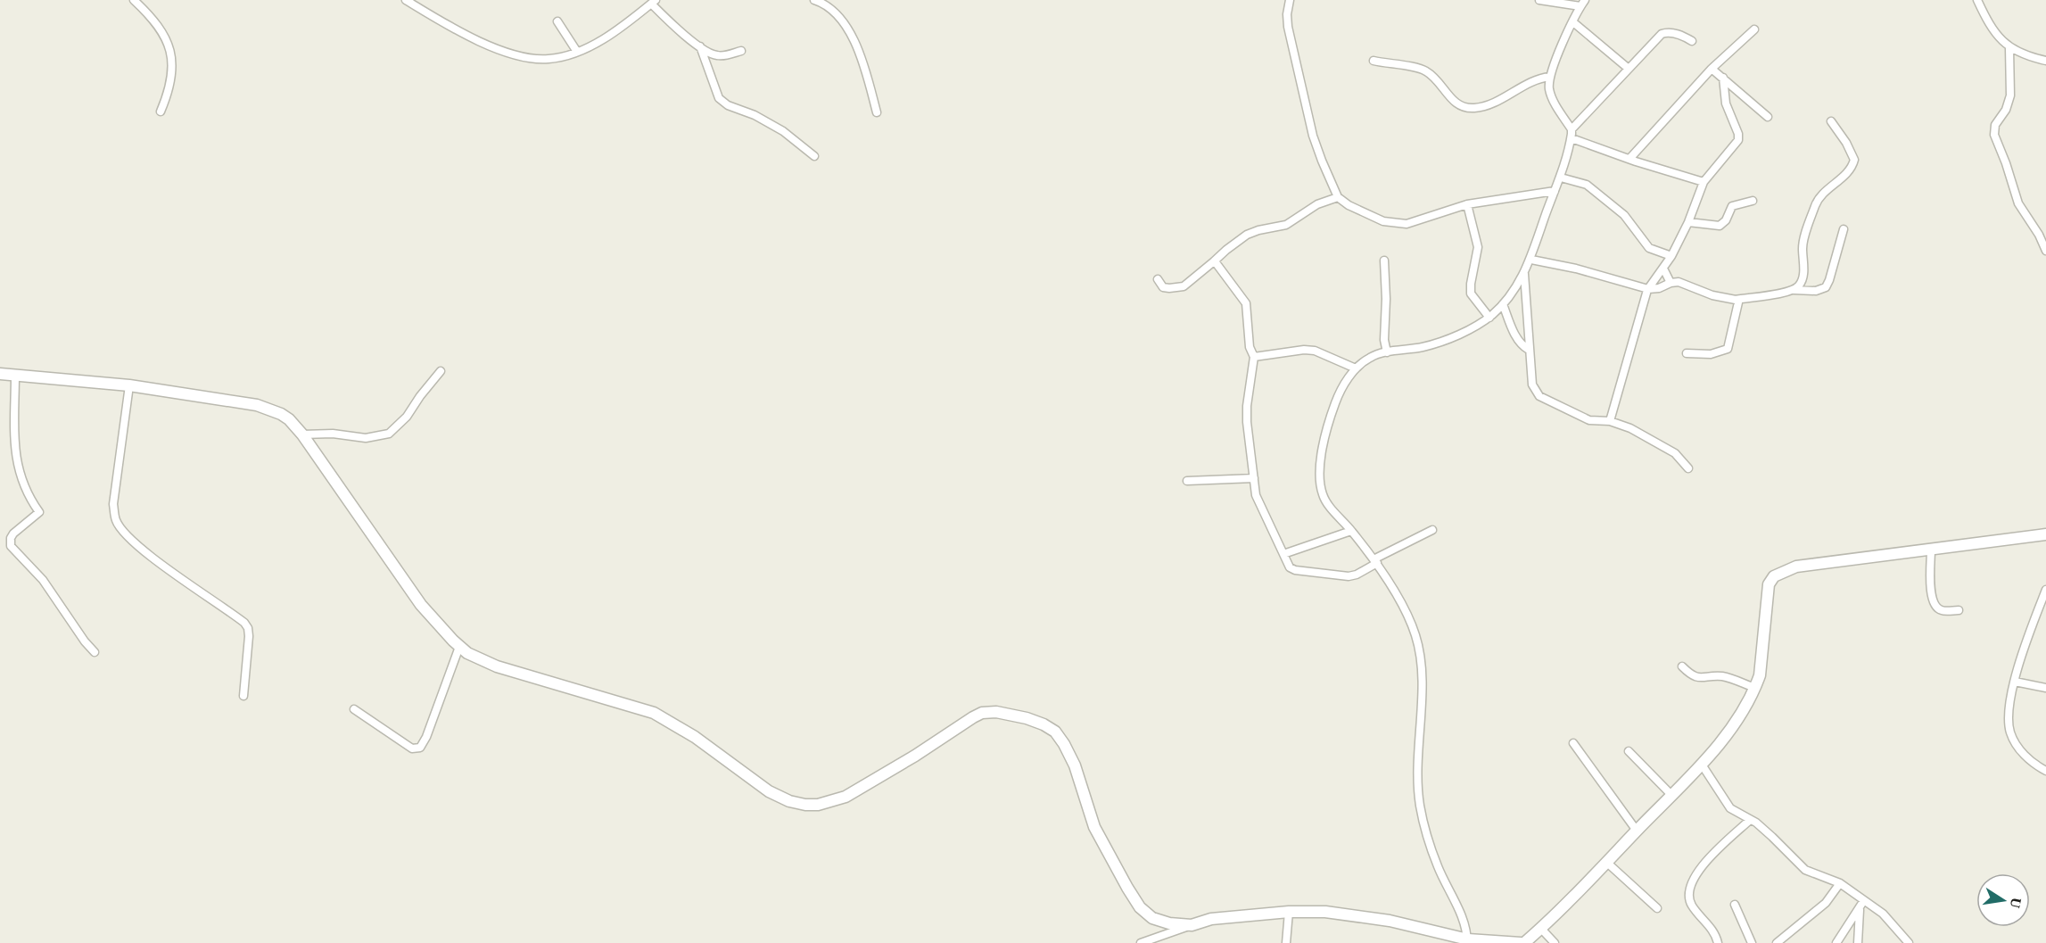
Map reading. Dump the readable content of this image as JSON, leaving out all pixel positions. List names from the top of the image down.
{
  "north": "right"
}
